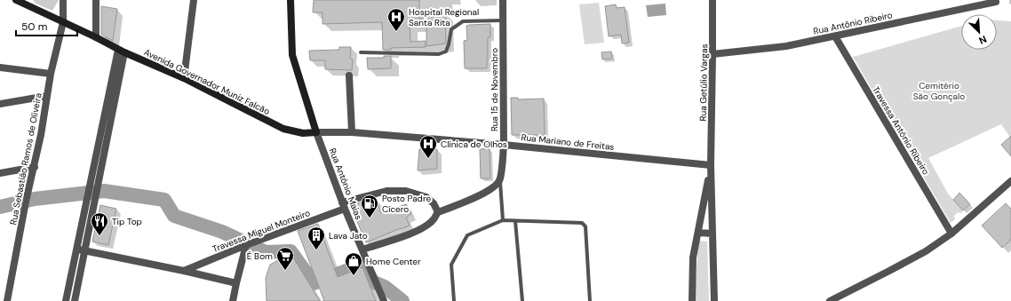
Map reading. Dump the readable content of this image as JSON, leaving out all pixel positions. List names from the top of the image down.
{
  "streets": {
    "main road": ["Avenida Governador Muniz Falcão"],
    "street": [
      "Rua Antônio Ribeiro",
      "Rua Getúlio Vargas",
      "Rua 15 de Novembro",
      "Travessa Antônio Ribeiro",
      "Rua Mariano de Freitas",
      "Rua Sebastião Ramos de Oliveira",
      "Rua Antônio Maias",
      "Travessa Miguel Monteiro"
    ]
  },
  "crossings": [
    ["Rua Antônio Ribeiro", "Rua Getúlio Vargas"],
    ["Rua Antônio Ribeiro", "Travessa Antônio Ribeiro"],
    ["Avenida Governador Muniz Falcão", "Rua Mariano de Freitas"],
    ["Avenida Governador Muniz Falcão", "Rua Sebastião Ramos de Oliveira"],
    ["Avenida Governador Muniz Falcão", "Rua Antônio Maias"],
    ["Rua Getúlio Vargas", "Rua Mariano de Freitas"],
    ["Rua 15 de Novembro", "Rua Mariano de Freitas"],
    ["Rua Mariano de Freitas", "Rua Antônio Maias"],
    ["Rua Antônio Maias", "Travessa Miguel Monteiro"]
  ],
  "parks": ["Cemitério São Gonçalo"],
  "places": {
    "hospital": ["Hospital Regional Santa Rita", "Clínica de Olhos"],
    "fuel station": ["Posto Padre Cícero"],
    "restaurant": ["Tip Top"],
    "building": ["Lava Jato"],
    "supermarket": ["É Bom"],
    "shop": ["Home Center"]
  },
  "scale_bar": "50 m",
  "north": "bottom right"
}
